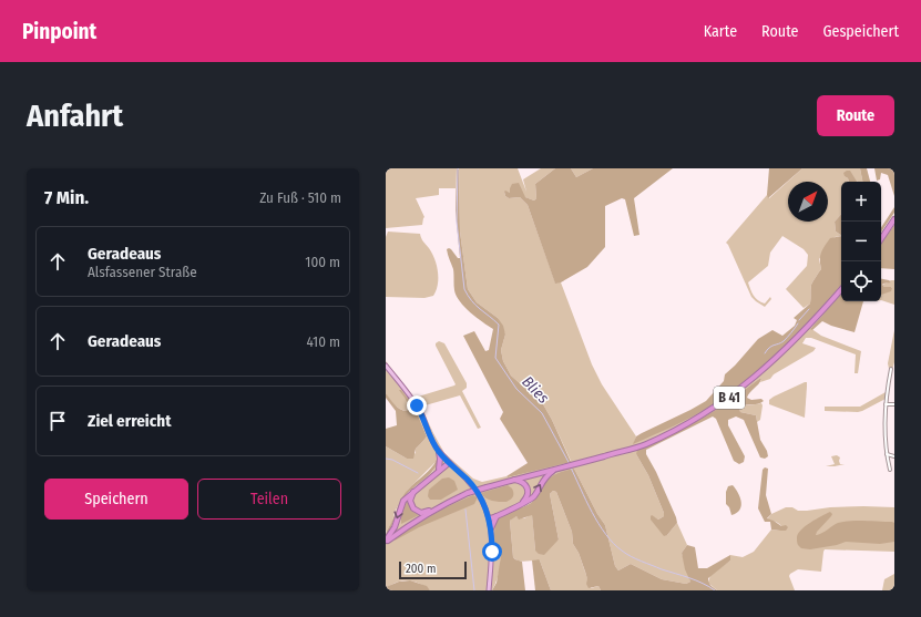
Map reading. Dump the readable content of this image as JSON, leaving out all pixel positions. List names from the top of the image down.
{
  "streets": {
    "highway": ["B 41"]
  },
  "water": ["Blies"],
  "scale_bar": "200 m",
  "north": "top right",
  "page": {
    "header": "Pinpoint",
    "nav": ["Karte", "Route", "Gespeichert"],
    "buttons": [
      "Route",
      ["Speichern", "Teilen"]
    ],
    "title": "Anfahrt",
    "heading": ["7 Min.", "Zu Fuß · 510 m"],
    "map_buttons": ["+", "−"],
    "list": [
      ["Geradeaus", "Alsfassener Straße", "100 m"],
      ["Geradeaus", "410 m"],
      "Ziel erreicht"
    ],
    "scale": "200 m"
  }
}
